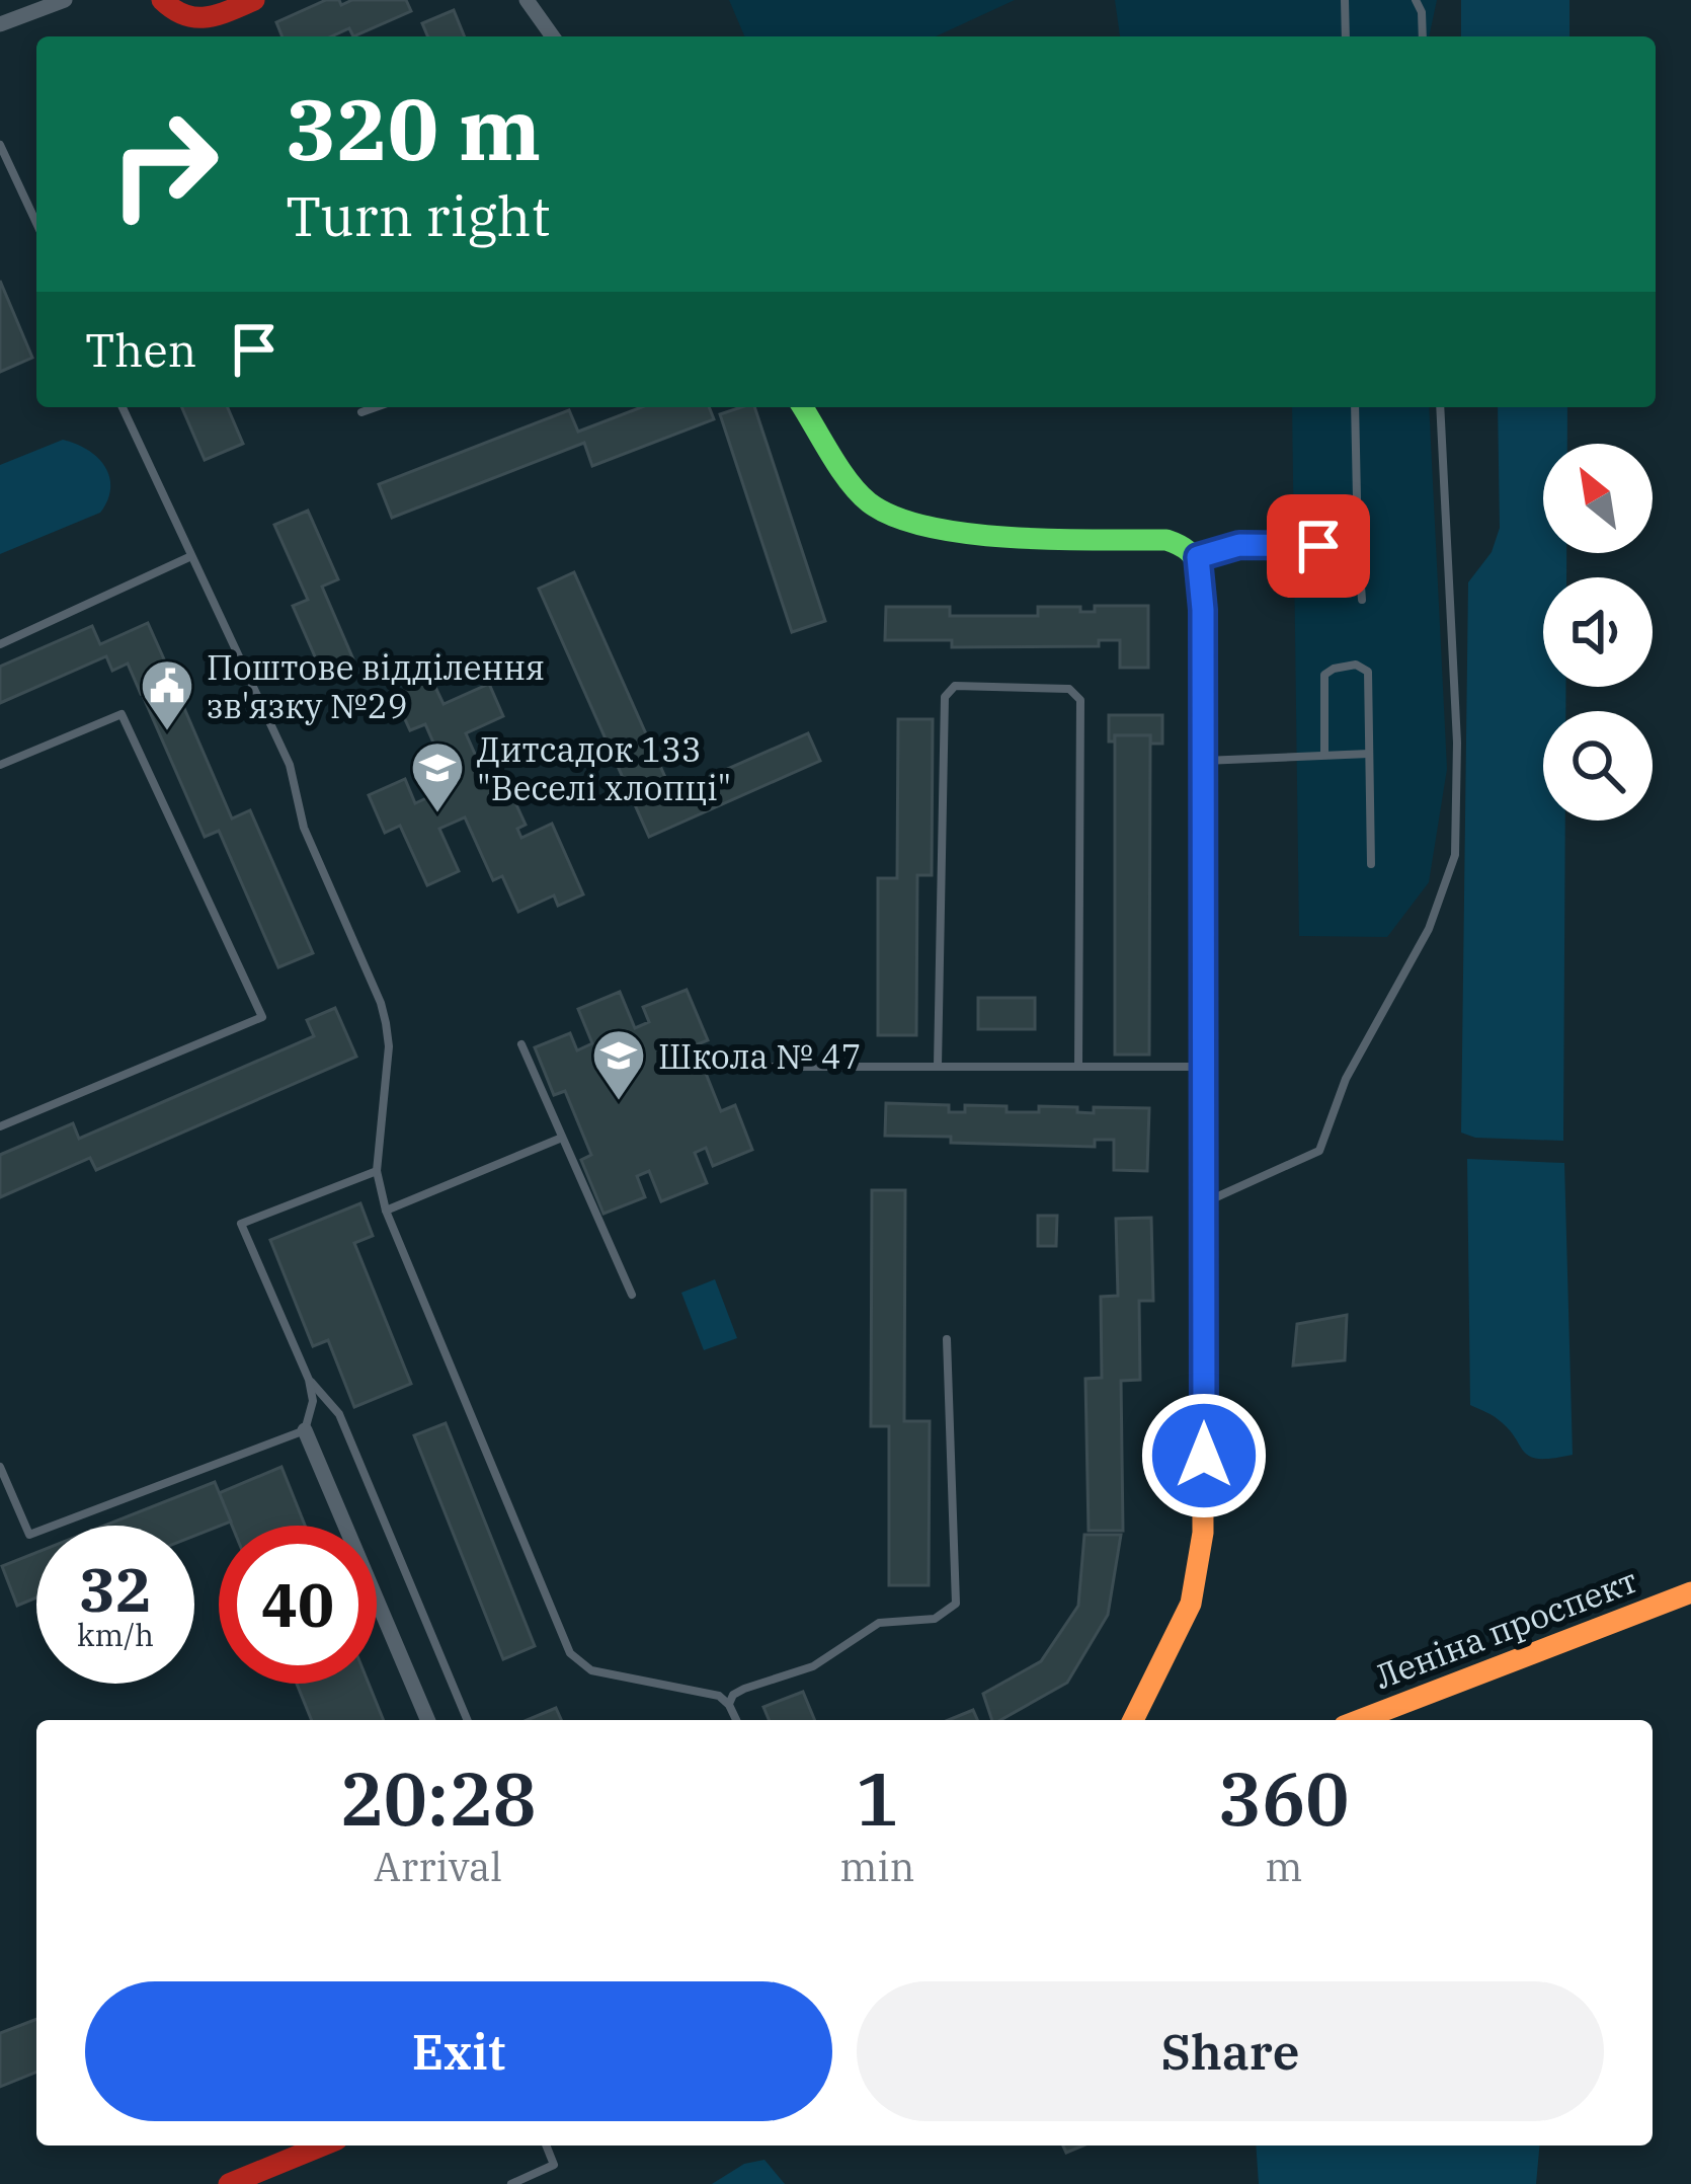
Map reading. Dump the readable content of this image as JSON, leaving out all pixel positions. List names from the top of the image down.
{
  "streets": {
    "street": ["Леніна проспект"]
  },
  "places": {
    "public building": ["Поштове відділення зв'язку №29"],
    "school or university": ["Дитсадок 133 \"Веселі хлопці\"", "Школа № 47"]
  },
  "north": "top left",
  "page": {
    "turn": ["320 m", "Turn right"],
    "then": "Then",
    "speed": "32 km/h",
    "limit": "40",
    "eta": [
      "20:28",
      "Arrival",
      "1",
      "min",
      "360",
      "m"
    ],
    "buttons": ["Exit", "Share"]
  }
}
